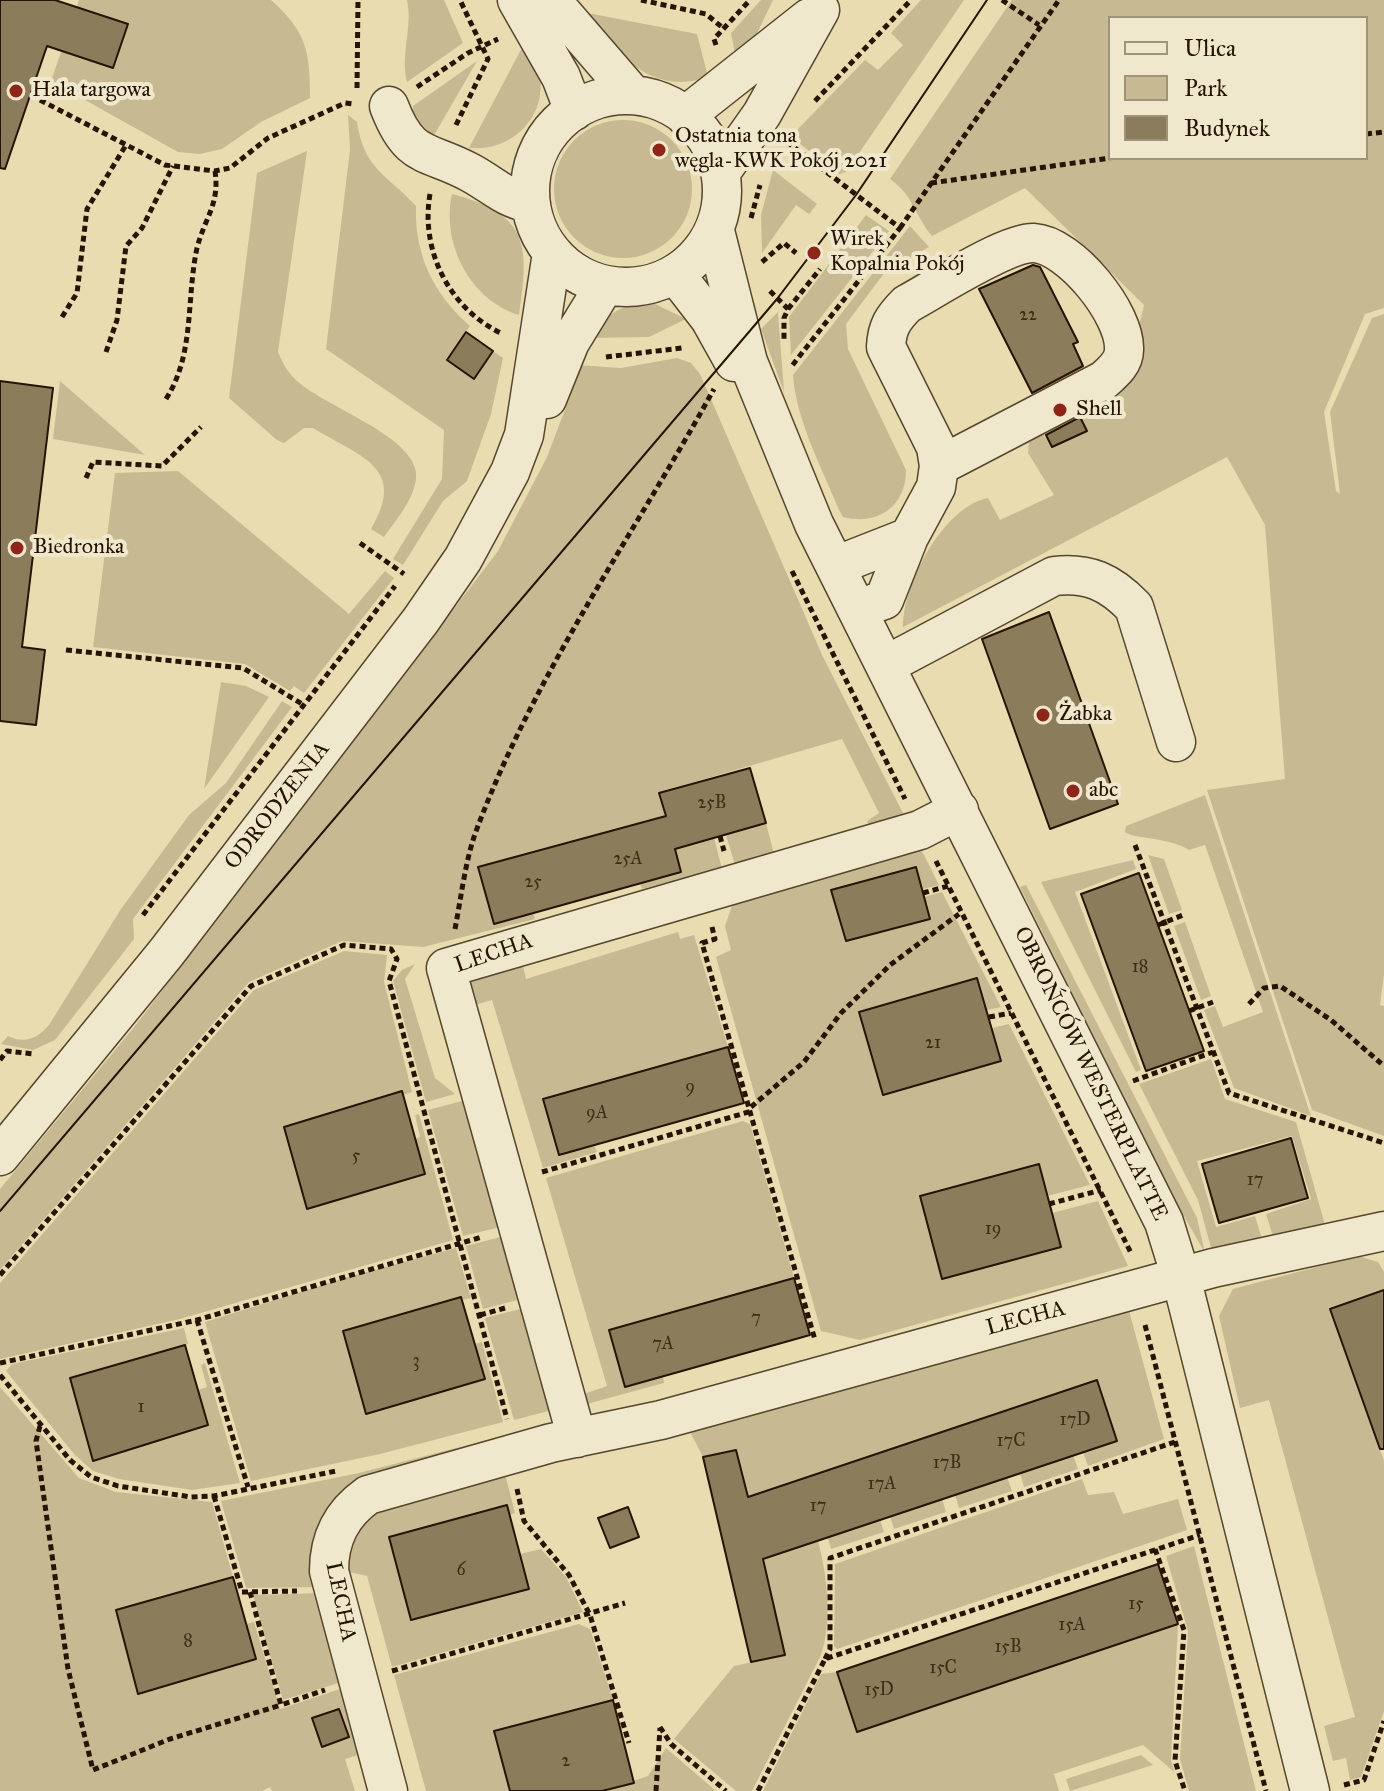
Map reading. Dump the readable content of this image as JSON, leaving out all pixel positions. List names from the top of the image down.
{
  "streets": {
    "street": ["ODRODZENIA", "LECHA", "OBROŃCÓW WESTERPLATTE"]
  },
  "crossings": [
    ["ODRODZENIA", "OBROŃCÓW WESTERPLATTE"],
    ["LECHA", "OBROŃCÓW WESTERPLATTE"]
  ],
  "places": [
    "Hala targowa",
    "Ostatnia tona węgla-KWK Pokój 2021",
    "Wirek Kopalnia Pokój",
    "Shell",
    "Biedronka",
    "Żabka",
    "abc"
  ],
  "house_numbers": [
    "22",
    "25B",
    "25A",
    "25",
    "18",
    "21",
    "9",
    "9A",
    "5",
    "17",
    "19",
    "7",
    "7A",
    "3",
    "1",
    "17D",
    "17C",
    "17B",
    "17A",
    "17",
    "6",
    "15",
    "15A",
    "8",
    "15B",
    "15C",
    "15D",
    "2"
  ],
  "legend": ["Ulica", "Park", "Budynek"]
}
